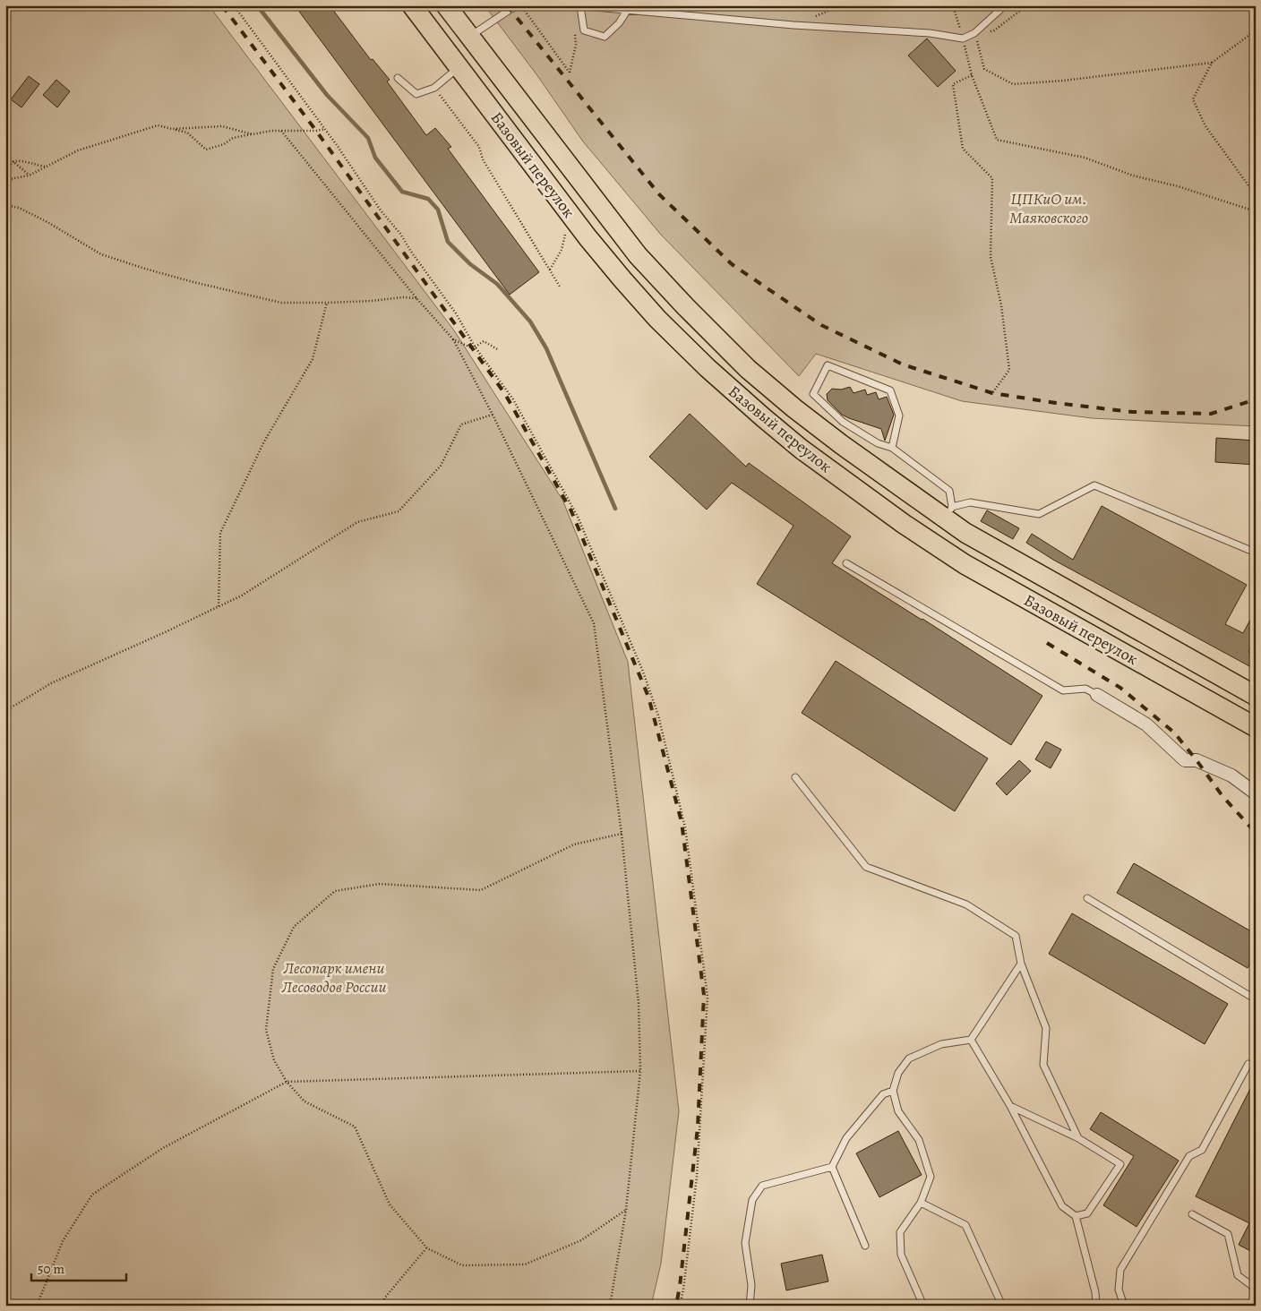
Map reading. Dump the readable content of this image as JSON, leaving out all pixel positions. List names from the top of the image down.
{
  "streets": {
    "main road": ["Базовый переулок"]
  },
  "parks": ["ЦПКиО им. Маяковского", "Лесопарк имени Лесоводов России"],
  "scale_bar": "50 m"
}
